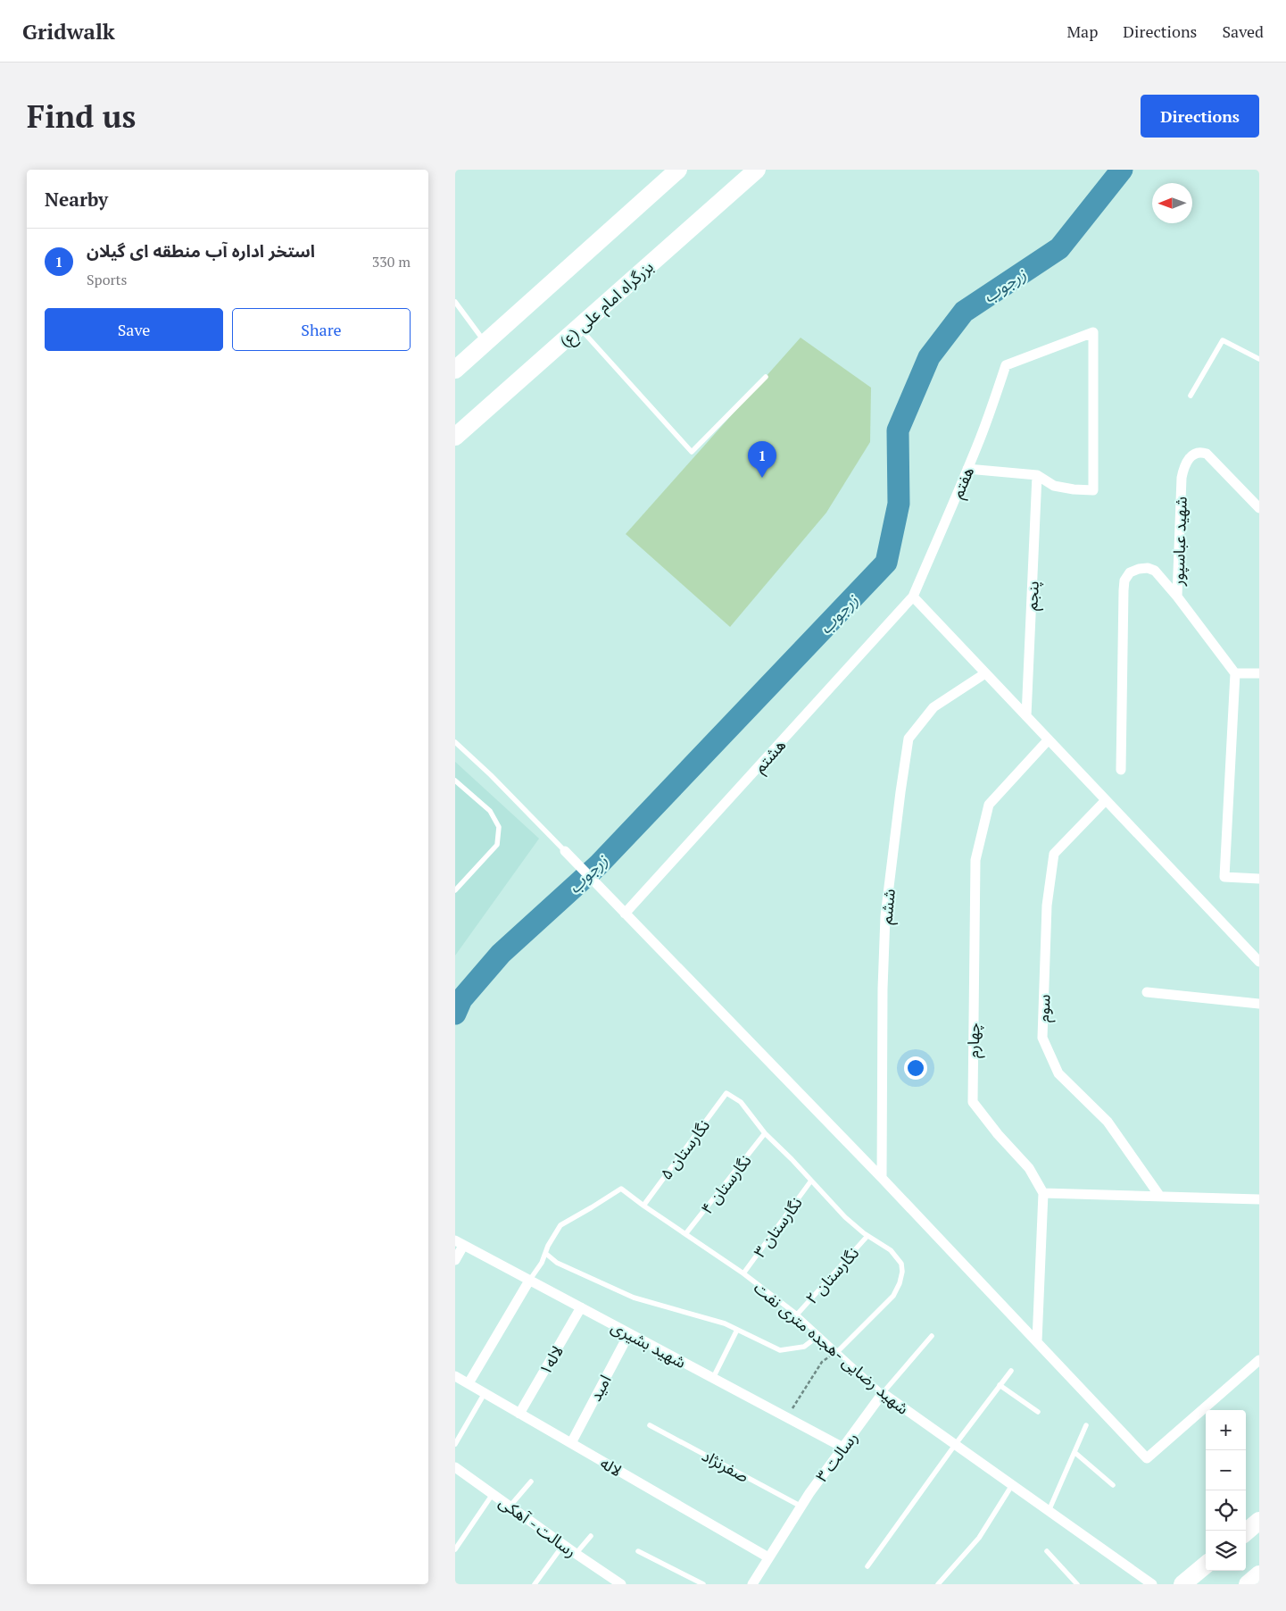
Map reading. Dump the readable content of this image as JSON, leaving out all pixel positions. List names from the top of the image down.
{
  "streets": {
    "highway": ["بزرگراه امام علی (ع)"],
    "street": [
      "هفتم",
      "شهید عباسپور",
      "پنجم",
      "هشتم",
      "ششم",
      "سوم",
      "چهارم",
      "شهید بشیری",
      "شهید رضایی -هجده متری نفت",
      "لاله۱",
      "امید",
      "رسالت ۳",
      "لاله",
      "رسالت - آهکی"
    ],
    "lane": [
      "نگارستان ۵",
      "نگارستان ۴",
      "نگارستان ۳",
      "نگارستان ۲",
      "صفرنژاد"
    ]
  },
  "crossings": [
    ["هفتم", "پنجم"],
    ["هفتم", "هشتم"],
    ["نگارستان ۵", "نگارستان ۴"],
    ["نگارستان ۵", "شهید رضایی -هجده متری نفت"],
    ["نگارستان ۴", "شهید رضایی -هجده متری نفت"],
    ["نگارستان ۳", "شهید رضایی -هجده متری نفت"],
    ["نگارستان ۲", "شهید رضایی -هجده متری نفت"],
    ["شهید بشیری", "لاله۱"],
    ["شهید بشیری", "امید"],
    ["شهید بشیری", "رسالت ۳"],
    ["شهید رضایی -هجده متری نفت", "رسالت ۳"],
    ["لاله۱", "لاله"],
    ["امید", "لاله"],
    ["رسالت ۳", "صفرنژاد"],
    ["رسالت ۳", "لاله"]
  ],
  "water": ["زرجوب"],
  "north": "left",
  "page": {
    "header": "Gridwalk",
    "nav": ["Map", "Directions", "Saved"],
    "buttons": [
      "Directions",
      ["Save", "Share"]
    ],
    "title": "Find us",
    "heading": "Nearby",
    "list": [
      {
        "mark": "1",
        "name": "استخر اداره آب منطقه ای گیلان",
        "note": "Sports",
        "value": "330 m"
      }
    ],
    "pins": "1",
    "map_buttons": ["+", "−"]
  }
}
